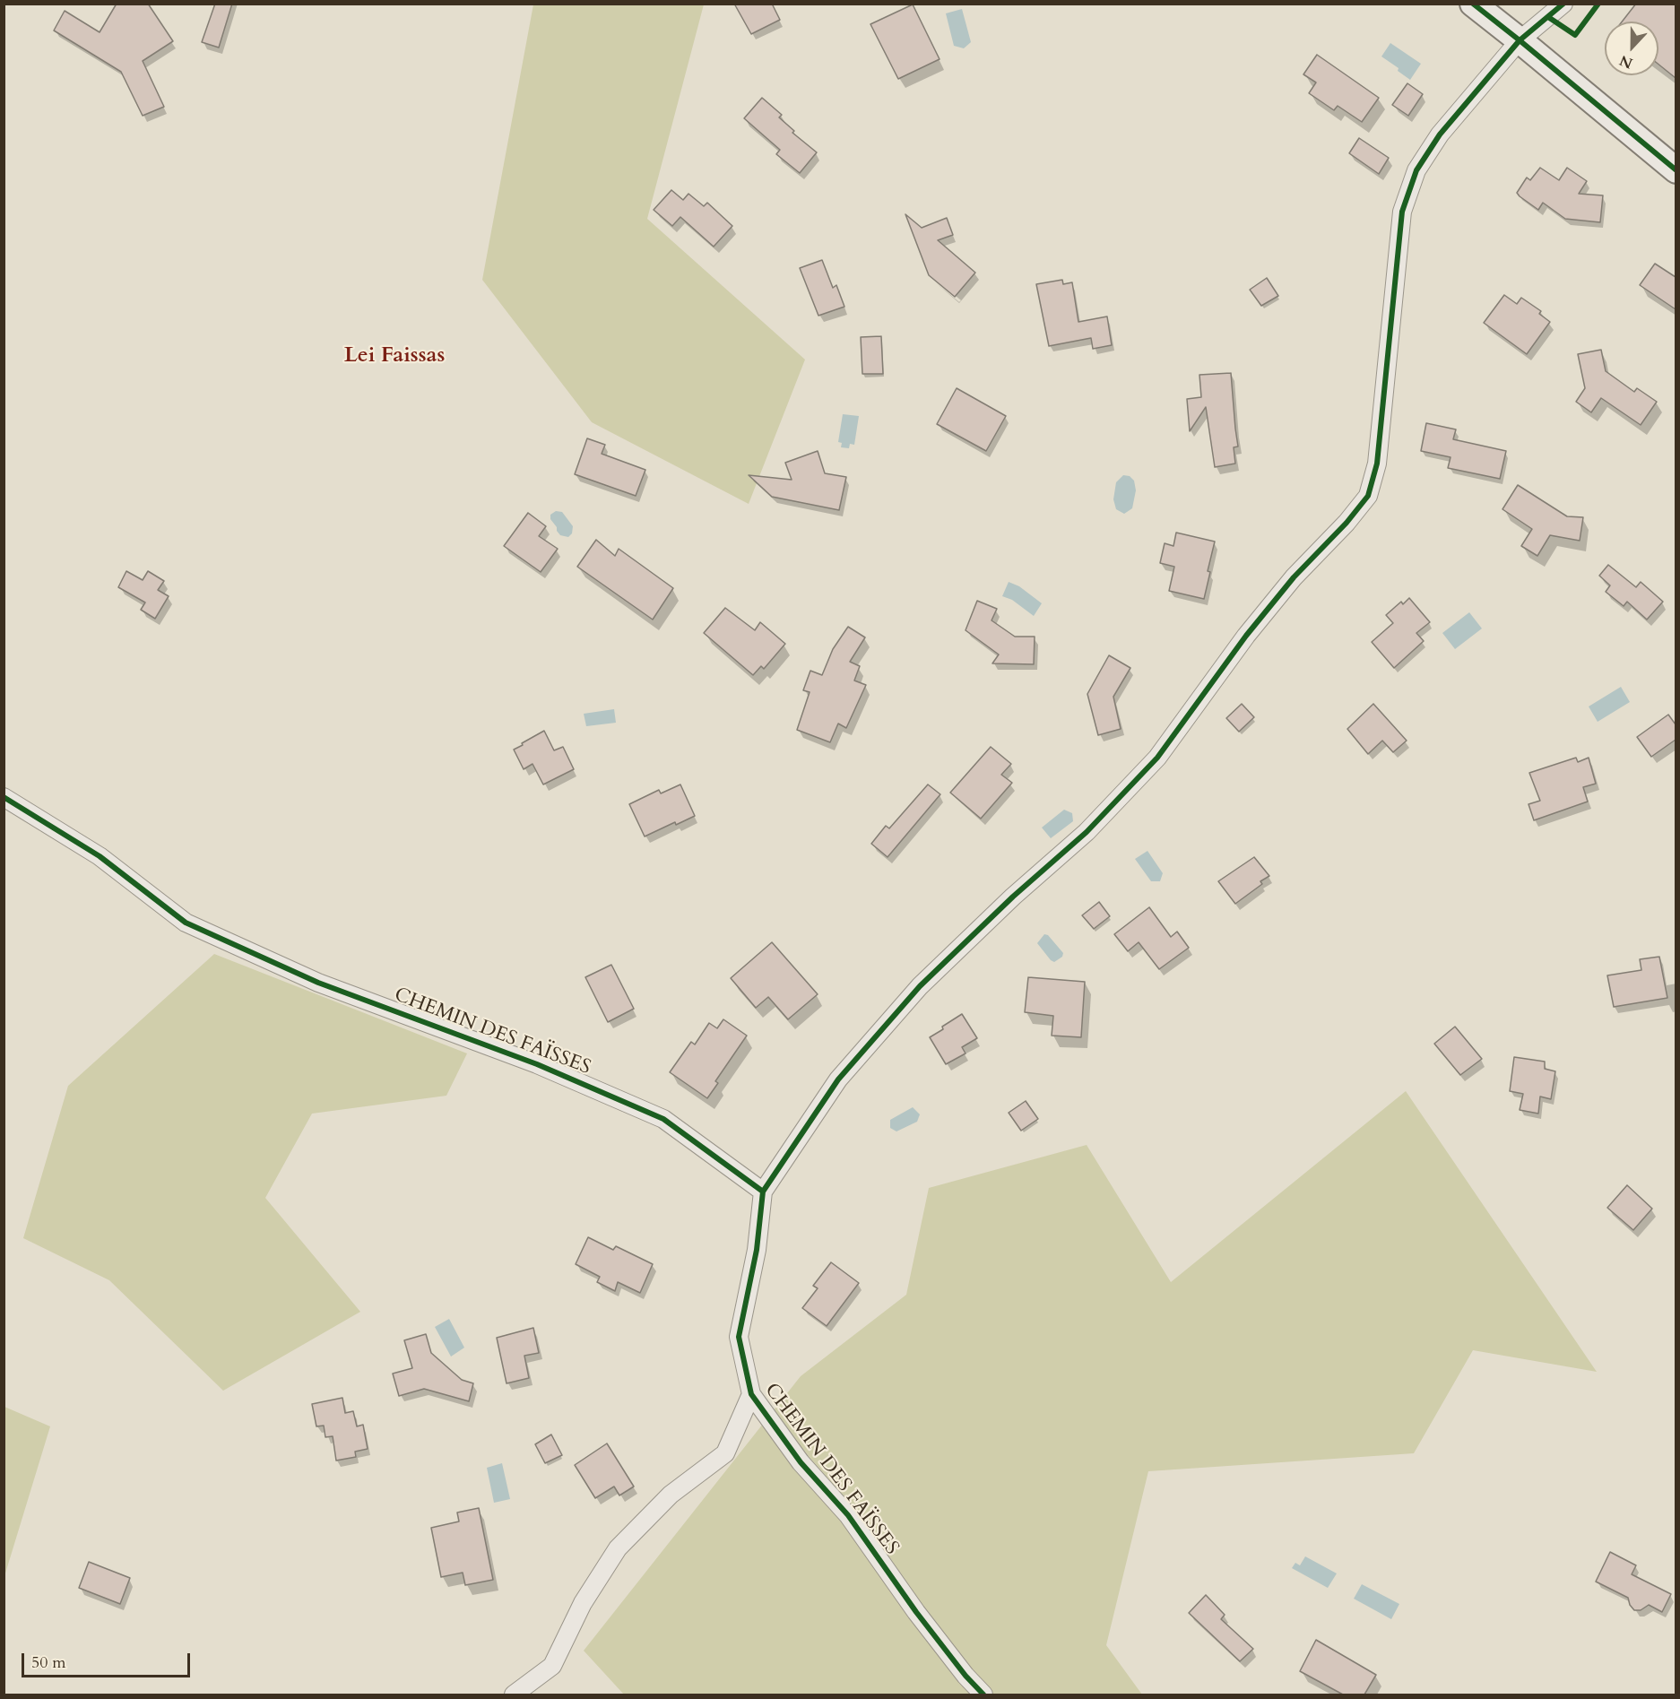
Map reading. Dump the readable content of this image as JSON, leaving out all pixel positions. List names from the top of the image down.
{
  "streets": {
    "street": ["CHEMIN DES FAÏSSES"]
  },
  "districts": ["Lei Faissas"],
  "scale_bar": "50 m",
  "north": "bottom"
}
